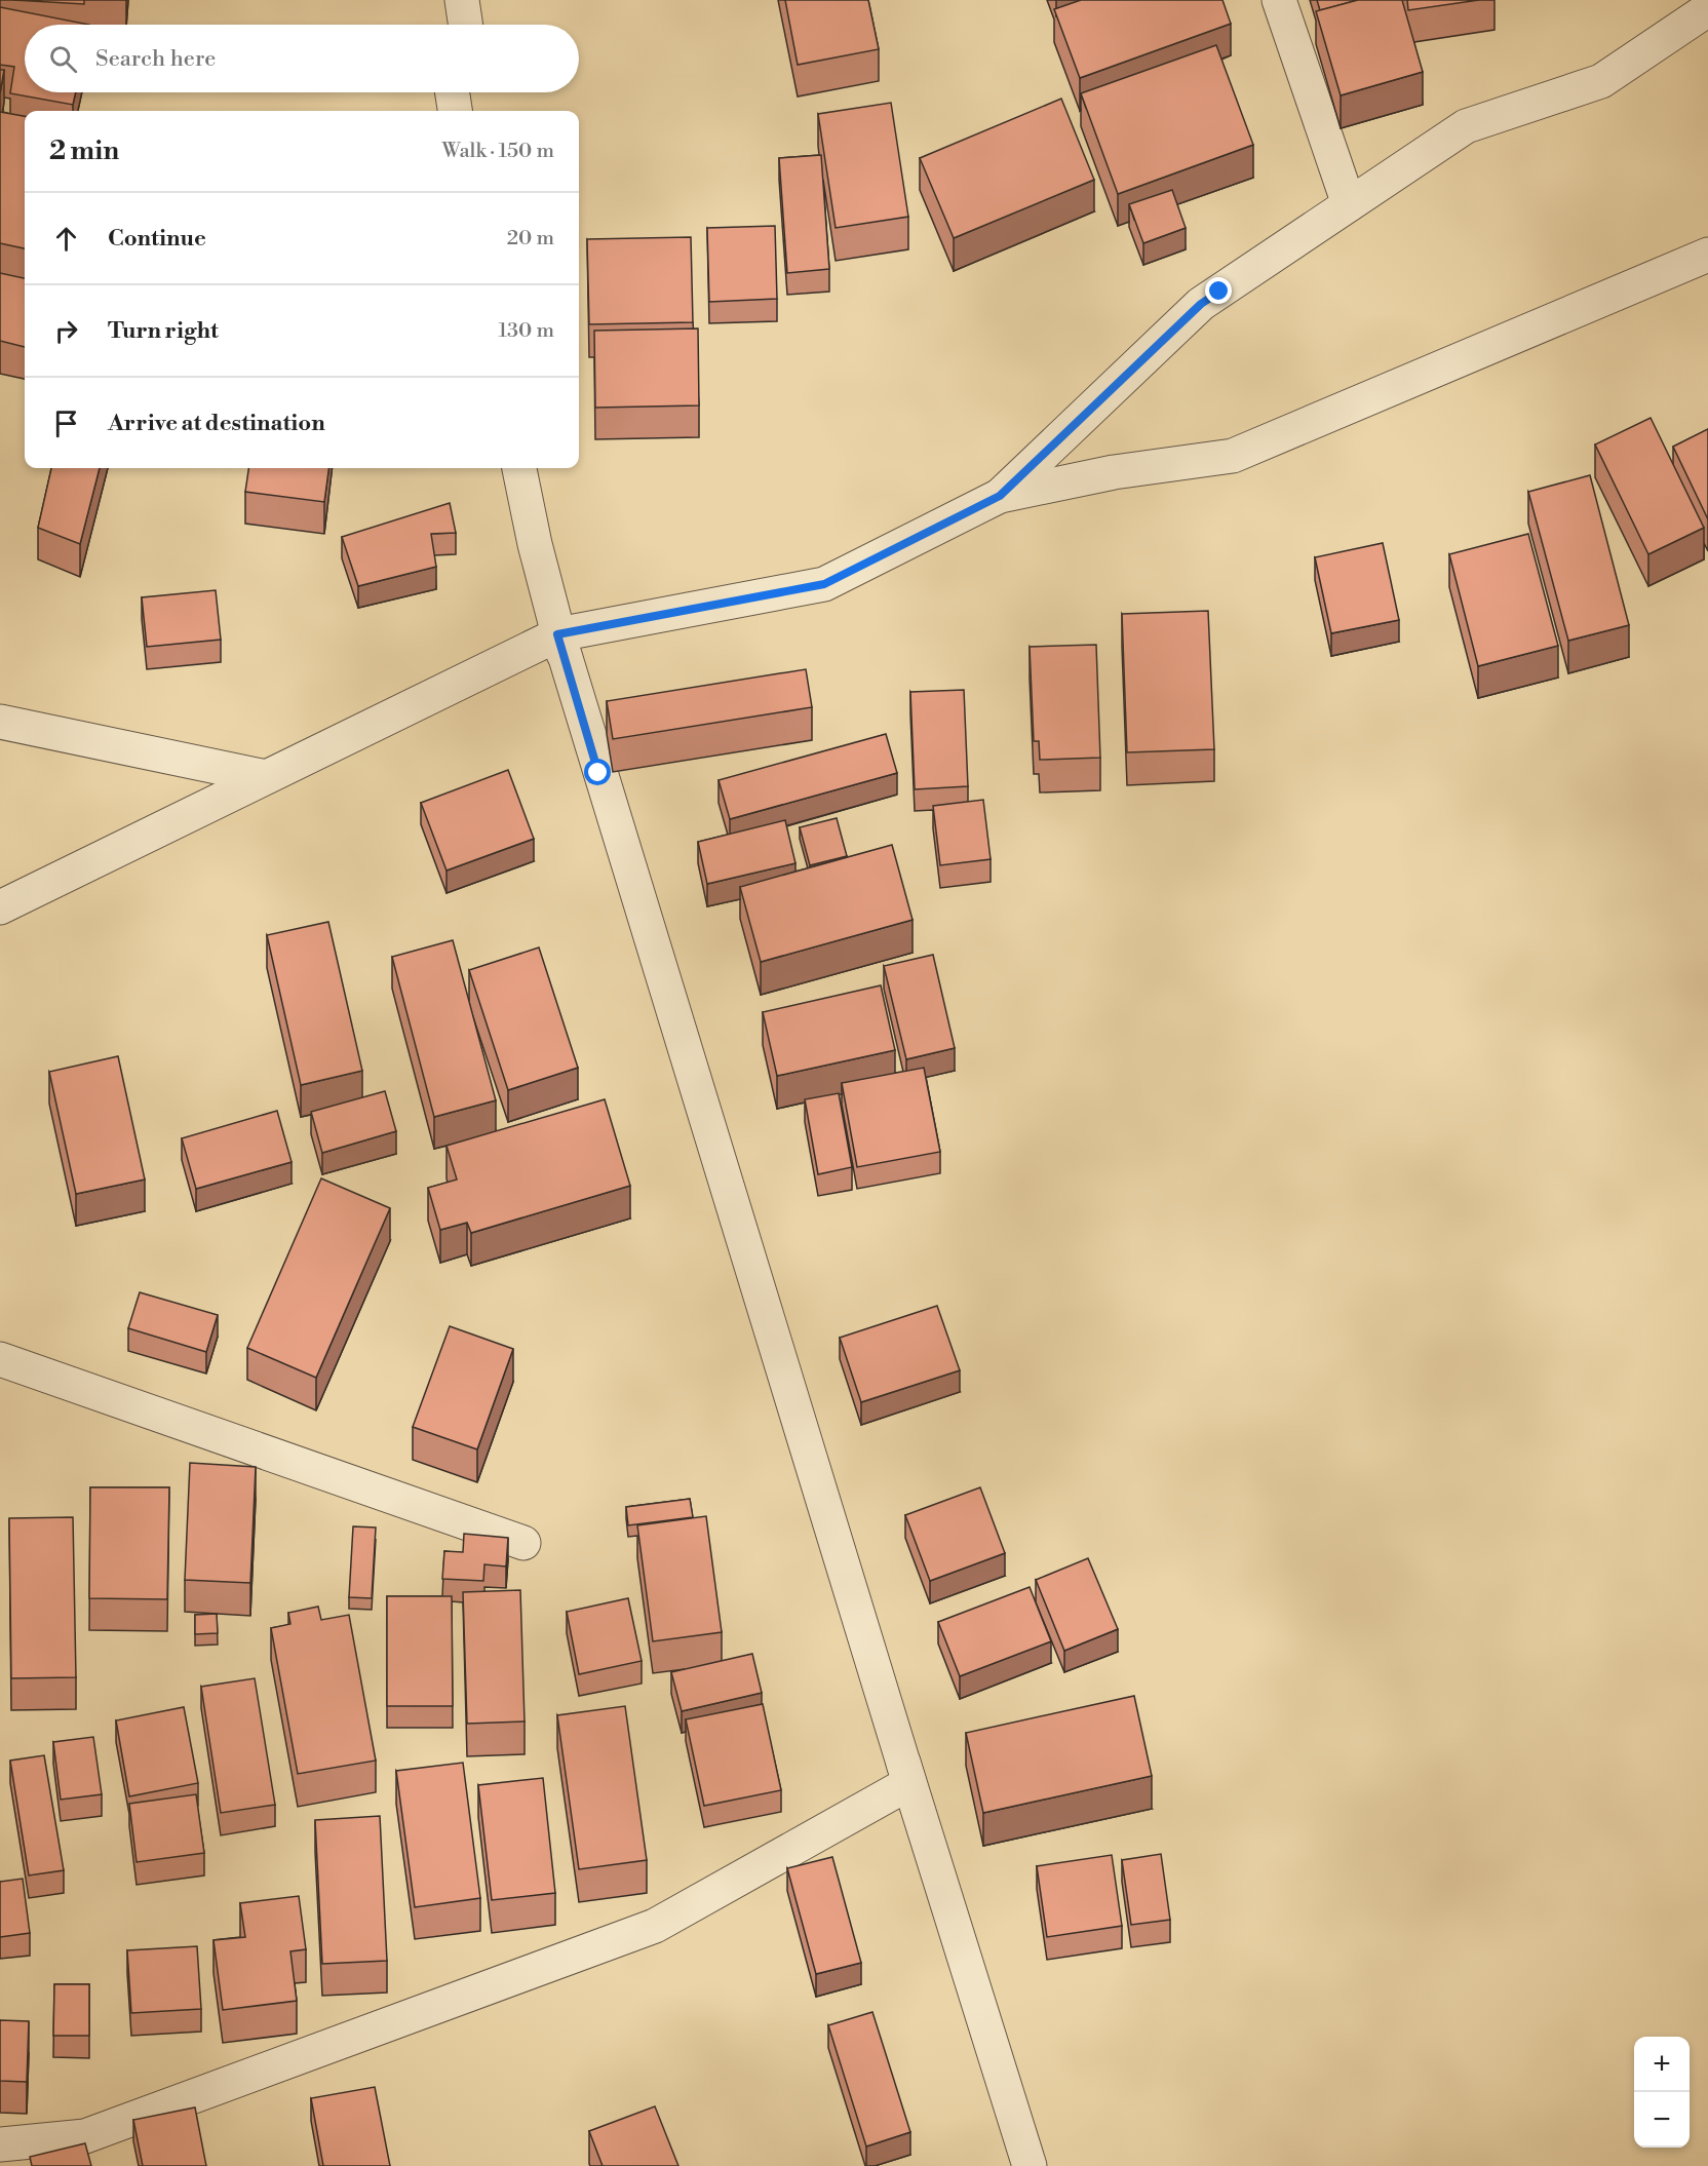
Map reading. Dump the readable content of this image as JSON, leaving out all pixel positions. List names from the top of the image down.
{
  "page": {
    "search": "Search here",
    "heading": ["2 min", "Walk · 150 m"],
    "list": [
      ["Continue", "20 m"],
      ["Turn right", "130 m"],
      "Arrive at destination"
    ],
    "map_buttons": ["+", "−"]
  }
}
